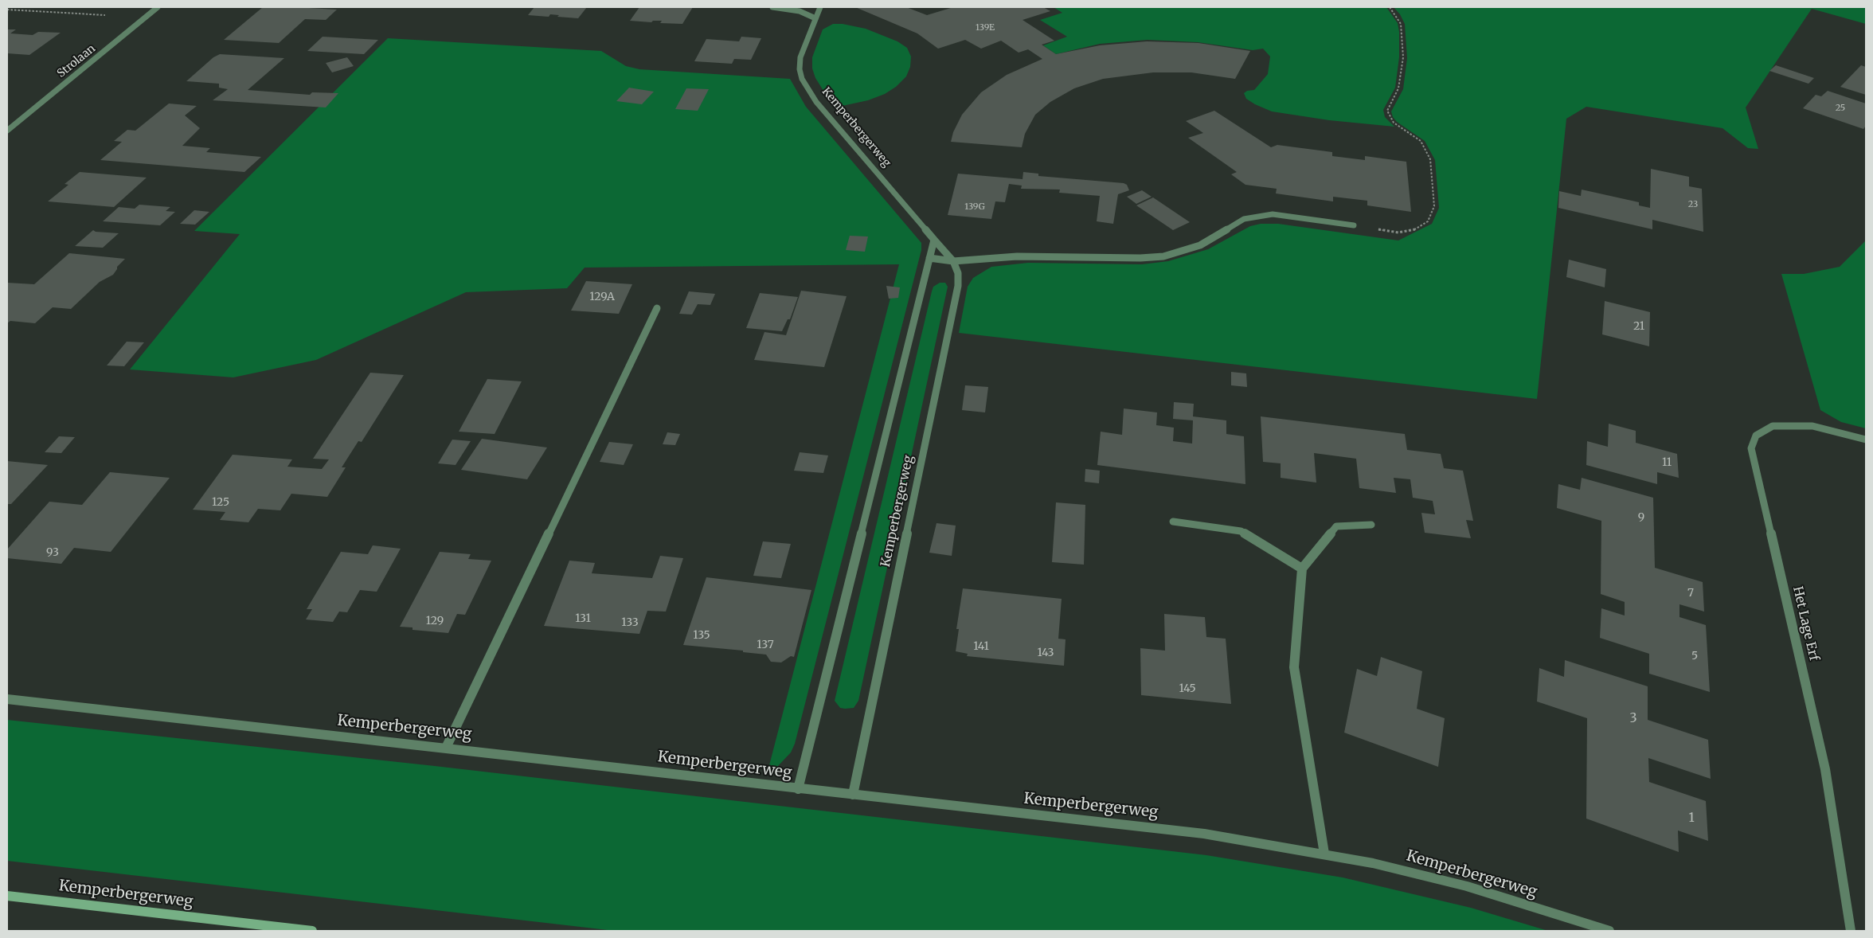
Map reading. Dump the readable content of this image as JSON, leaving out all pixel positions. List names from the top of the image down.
{
  "streets": {
    "main road": ["Kemperbergerweg"],
    "street": ["Strolaan", "Het Lage Erf"]
  },
  "house_numbers": [
    "139E",
    "25",
    "23",
    "139G",
    "129A",
    "21",
    "11",
    "125",
    "9",
    "93",
    "7",
    "131",
    "129",
    "133",
    "135",
    "137",
    "141",
    "143",
    "5",
    "145",
    "3",
    "1"
  ]
}
